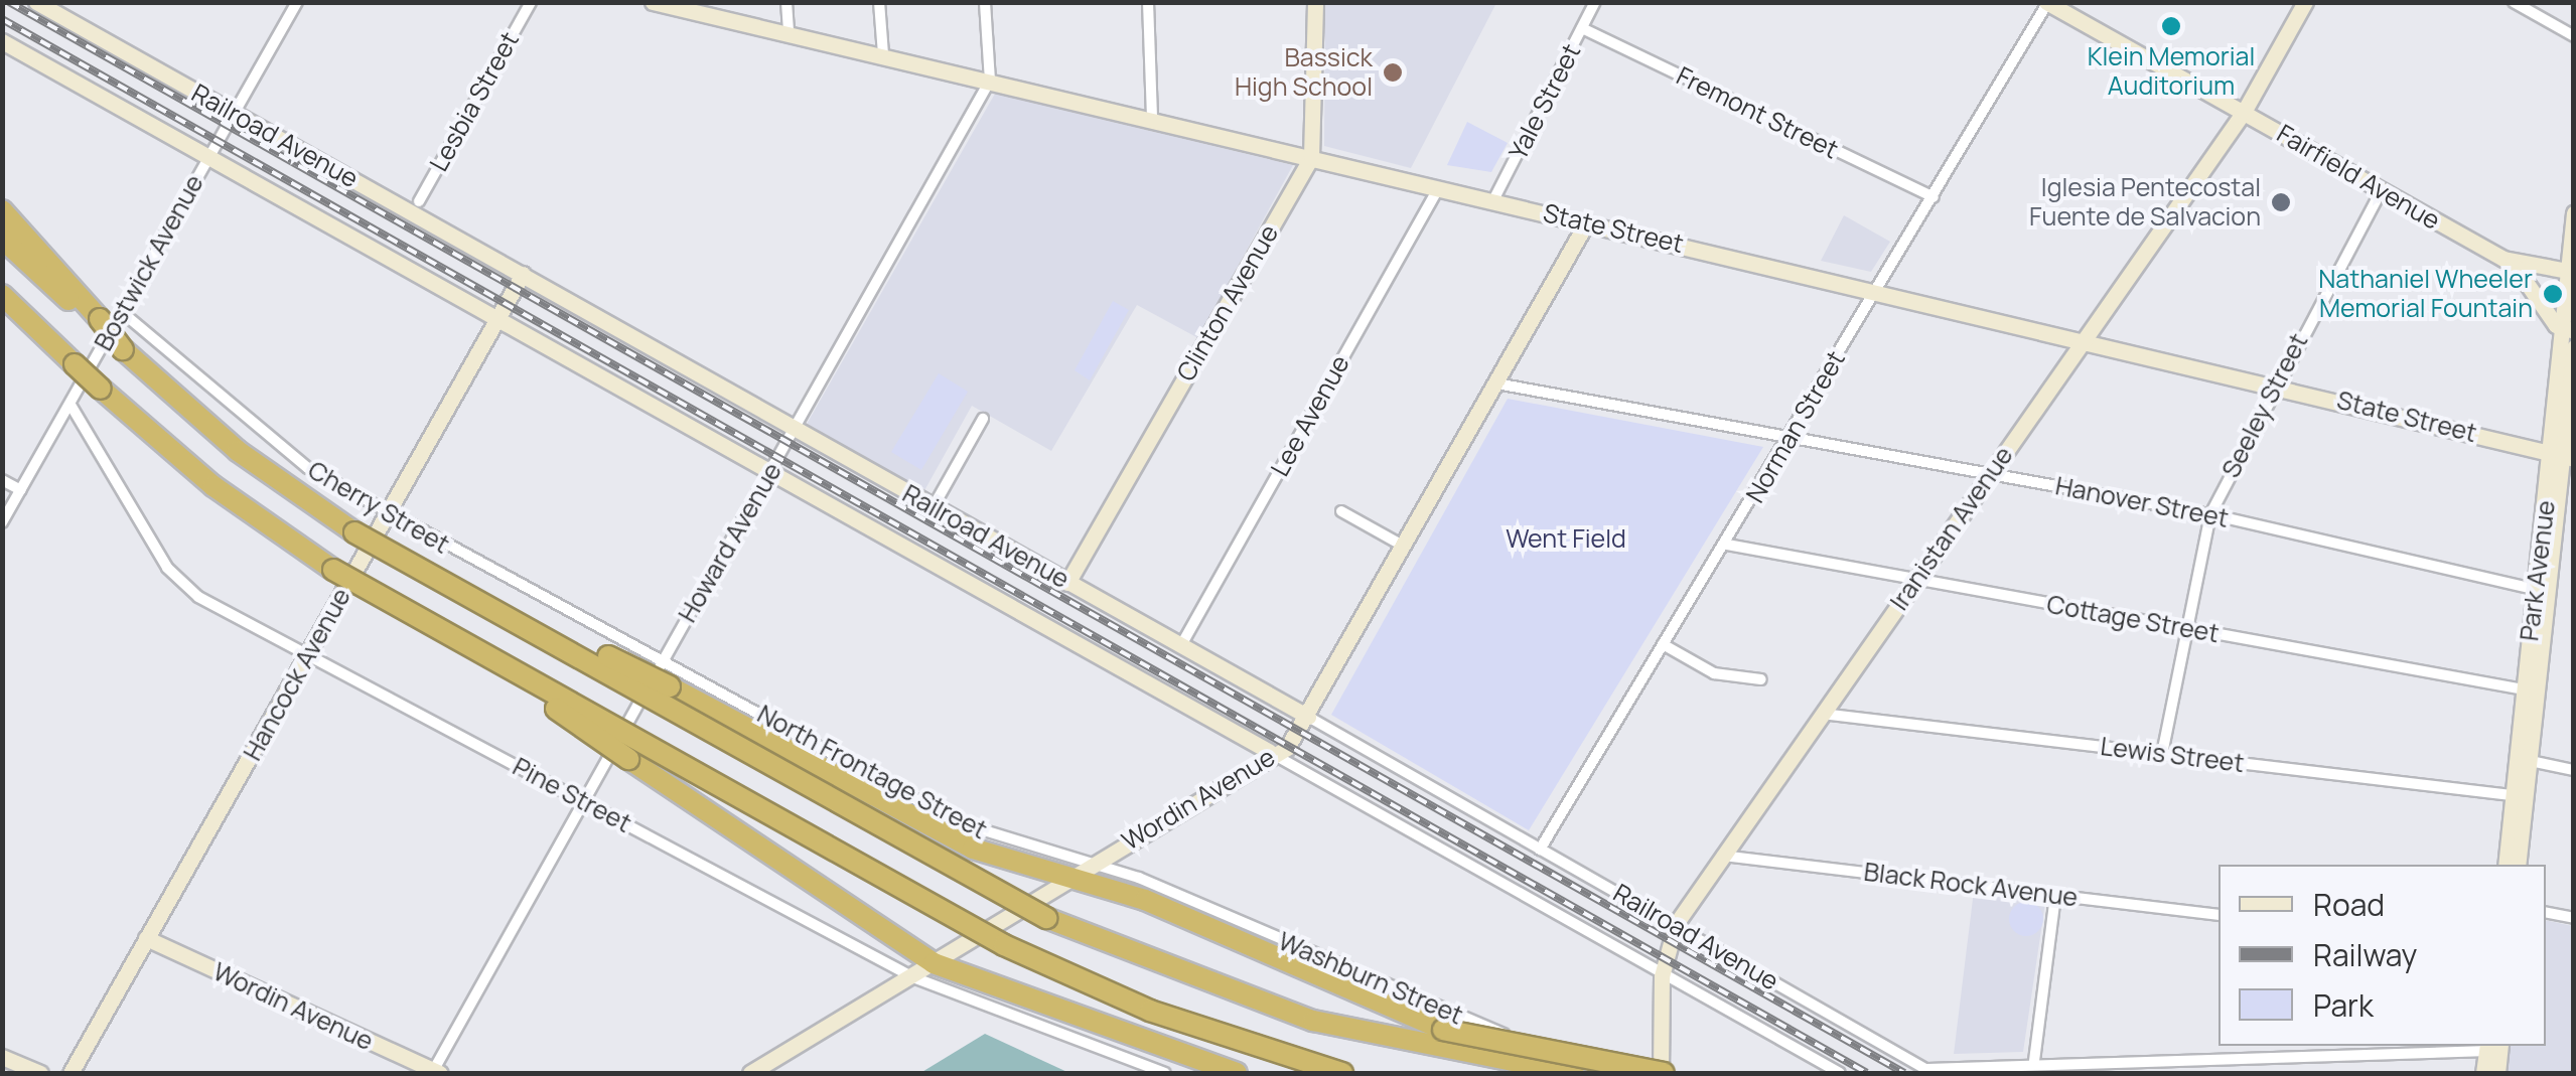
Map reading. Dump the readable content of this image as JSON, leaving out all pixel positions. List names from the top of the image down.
{
  "streets": {
    "street": [
      "Lesbia Street",
      "Yale Street",
      "Fremont Street",
      "Railroad Avenue",
      "Fairfield Avenue",
      "State Street",
      "Bostwick Avenue",
      "Clinton Avenue",
      "Seeley Street",
      "Lee Avenue",
      "Norman Street",
      "Hanover Street",
      "Cherry Street",
      "Iranistan Avenue",
      "Howard Avenue",
      "Park Avenue",
      "Cottage Street",
      "Hancock Avenue",
      "Lewis Street",
      "North Frontage Street",
      "Pine Street",
      "Wordin Avenue",
      "Black Rock Avenue",
      "Washburn Street"
    ]
  },
  "crossings": [
    ["Yale Street", "Fremont Street"],
    ["Yale Street", "State Street"],
    ["Fremont Street", "Norman Street"],
    ["Railroad Avenue", "Bostwick Avenue"],
    ["Railroad Avenue", "Clinton Avenue"],
    ["Railroad Avenue", "Lee Avenue"],
    ["Railroad Avenue", "Norman Street"],
    ["Railroad Avenue", "Iranistan Avenue"],
    ["Railroad Avenue", "Howard Avenue"],
    ["Railroad Avenue", "Hancock Avenue"],
    ["Railroad Avenue", "Wordin Avenue"],
    ["Fairfield Avenue", "Seeley Street"],
    ["Fairfield Avenue", "Norman Street"],
    ["Fairfield Avenue", "Iranistan Avenue"],
    ["Fairfield Avenue", "Park Avenue"],
    ["State Street", "Clinton Avenue"],
    ["State Street", "Seeley Street"],
    ["State Street", "Lee Avenue"],
    ["State Street", "Norman Street"],
    ["State Street", "Iranistan Avenue"],
    ["State Street", "Howard Avenue"],
    ["State Street", "Park Avenue"],
    ["State Street", "Wordin Avenue"],
    ["Bostwick Avenue", "Cherry Street"],
    ["Bostwick Avenue", "Pine Street"],
    ["Seeley Street", "Hanover Street"],
    ["Seeley Street", "Cottage Street"],
    ["Seeley Street", "Lewis Street"],
    ["Norman Street", "Hanover Street"],
    ["Norman Street", "Cottage Street"],
    ["Hanover Street", "Iranistan Avenue"],
    ["Hanover Street", "Park Avenue"],
    ["Hanover Street", "Wordin Avenue"],
    ["Cherry Street", "Howard Avenue"],
    ["Cherry Street", "Hancock Avenue"],
    ["Cherry Street", "North Frontage Street"],
    ["Iranistan Avenue", "Cottage Street"],
    ["Iranistan Avenue", "Lewis Street"],
    ["Iranistan Avenue", "Black Rock Avenue"],
    ["Iranistan Avenue", "Washburn Street"],
    ["Howard Avenue", "North Frontage Street"],
    ["Howard Avenue", "Pine Street"],
    ["Howard Avenue", "Wordin Avenue"],
    ["Park Avenue", "Cottage Street"],
    ["Park Avenue", "Lewis Street"],
    ["Hancock Avenue", "Pine Street"],
    ["Hancock Avenue", "Wordin Avenue"],
    ["North Frontage Street", "Wordin Avenue"],
    ["North Frontage Street", "Washburn Street"],
    ["Pine Street", "Wordin Avenue"],
    ["Wordin Avenue", "Washburn Street"]
  ],
  "parks": ["Went Field"],
  "places": [
    "Klein Memorial Auditorium",
    "Bassick High School",
    "Iglesia Pentecostal Fuente de Salvacion",
    "Nathaniel Wheeler Memorial Fountain"
  ],
  "legend": ["Road", "Railway", "Park"]
}
